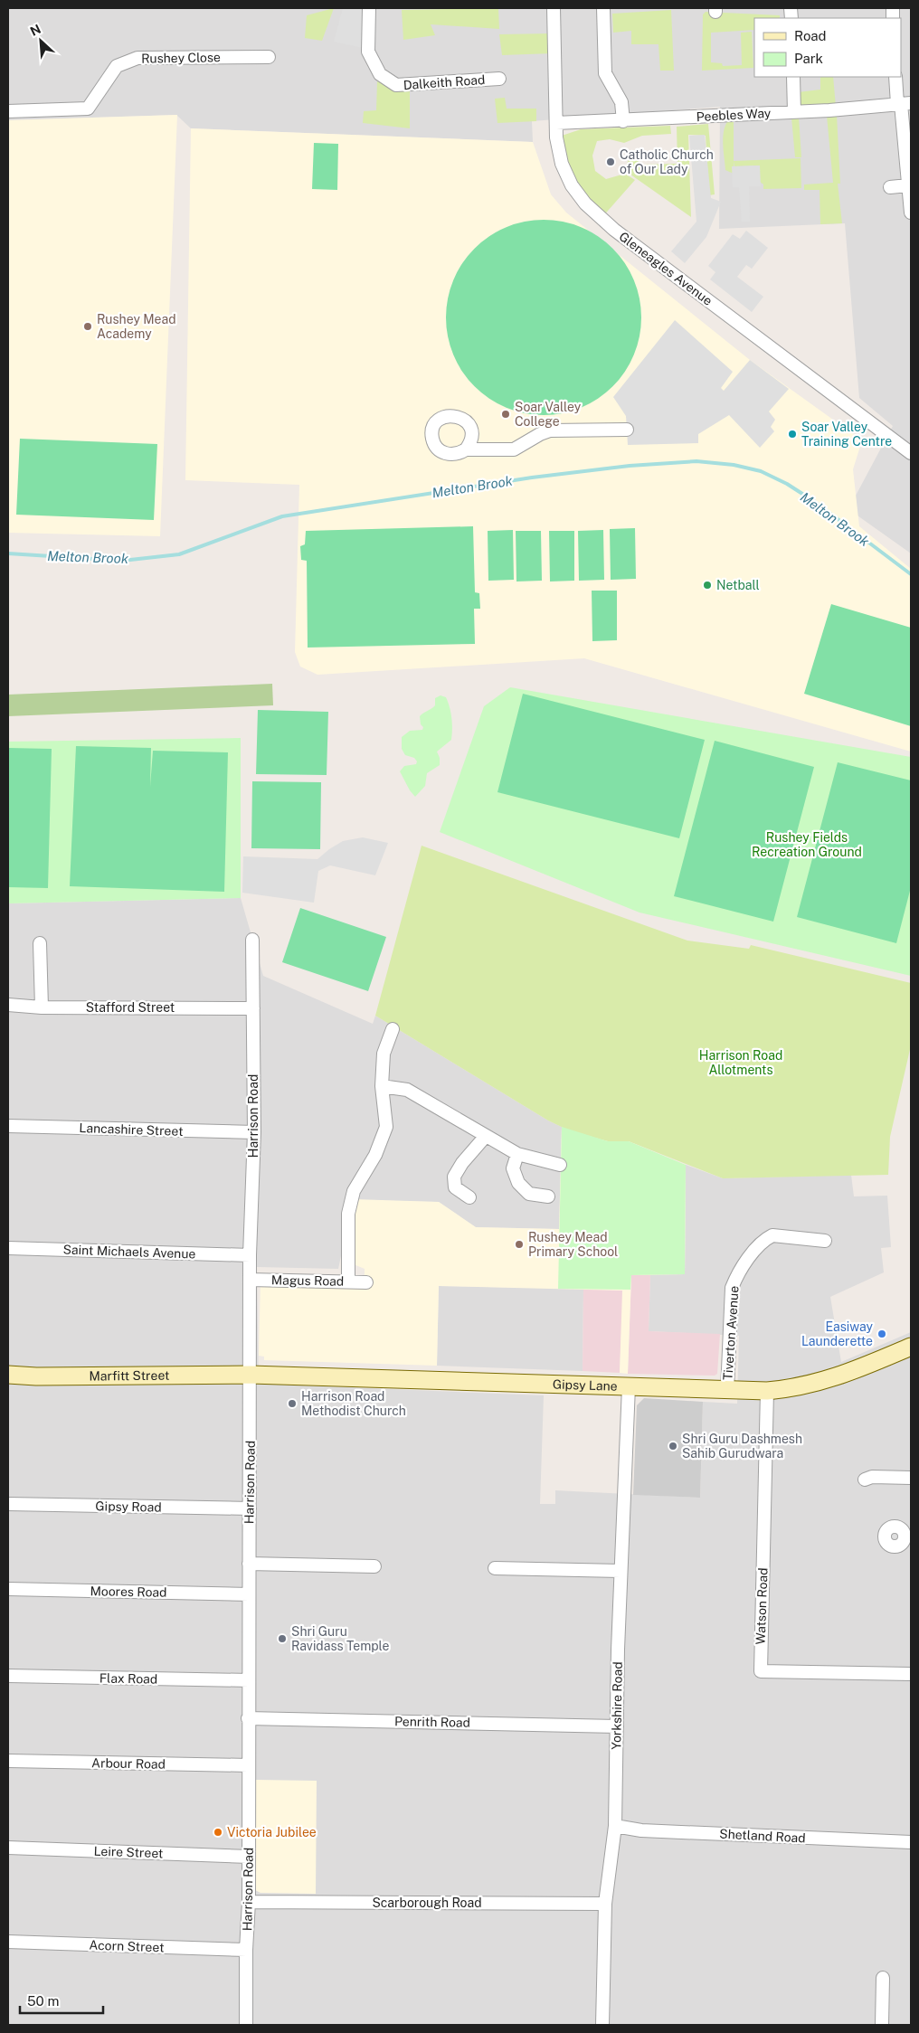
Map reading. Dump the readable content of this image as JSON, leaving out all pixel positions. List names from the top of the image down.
{
  "streets": {
    "street": [
      "Rushey Close",
      "Dalkeith Road",
      "Peebles Way",
      "Gleneagles Avenue",
      "Stafford Street",
      "Harrison Road",
      "Lancashire Street",
      "Saint Michaels Avenue",
      "Magus Road",
      "Tiverton Avenue",
      "Marfitt Street",
      "Gipsy Lane",
      "Gipsy Road",
      "Moores Road",
      "Watson Road",
      "Flax Road",
      "Yorkshire Road",
      "Penrith Road",
      "Arbour Road",
      "Shetland Road",
      "Leire Street",
      "Scarborough Road",
      "Acorn Street"
    ]
  },
  "crossings": [
    ["Peebles Way", "Gleneagles Avenue"],
    ["Stafford Street", "Harrison Road"],
    ["Harrison Road", "Lancashire Street"],
    ["Harrison Road", "Saint Michaels Avenue"],
    ["Harrison Road", "Magus Road"],
    ["Harrison Road", "Marfitt Street"],
    ["Harrison Road", "Gipsy Lane"],
    ["Harrison Road", "Gipsy Road"],
    ["Harrison Road", "Moores Road"],
    ["Harrison Road", "Flax Road"],
    ["Harrison Road", "Penrith Road"],
    ["Harrison Road", "Arbour Road"],
    ["Harrison Road", "Leire Street"],
    ["Harrison Road", "Scarborough Road"],
    ["Harrison Road", "Acorn Street"],
    ["Tiverton Avenue", "Gipsy Lane"],
    ["Marfitt Street", "Gipsy Lane"],
    ["Gipsy Lane", "Watson Road"],
    ["Gipsy Lane", "Yorkshire Road"],
    ["Yorkshire Road", "Penrith Road"],
    ["Yorkshire Road", "Shetland Road"],
    ["Yorkshire Road", "Scarborough Road"]
  ],
  "water": ["Melton Brook"],
  "parks": ["Rushey Fields Recreation Ground", "Harrison Road Allotments"],
  "places": [
    "Catholic Church of Our Lady",
    "Rushey Mead Academy",
    "Soar Valley College",
    "Soar Valley Training Centre",
    "Netball",
    "Rushey Mead Primary School",
    "Easiway Launderette",
    "Harrison Road Methodist Church",
    "Shri Guru Dashmesh Sahib Gurudwara",
    "Shri Guru Ravidass Temple",
    "Victoria Jubilee"
  ],
  "legend": ["Road", "Park"],
  "scale_bar": "50 m",
  "north": "top left"
}
